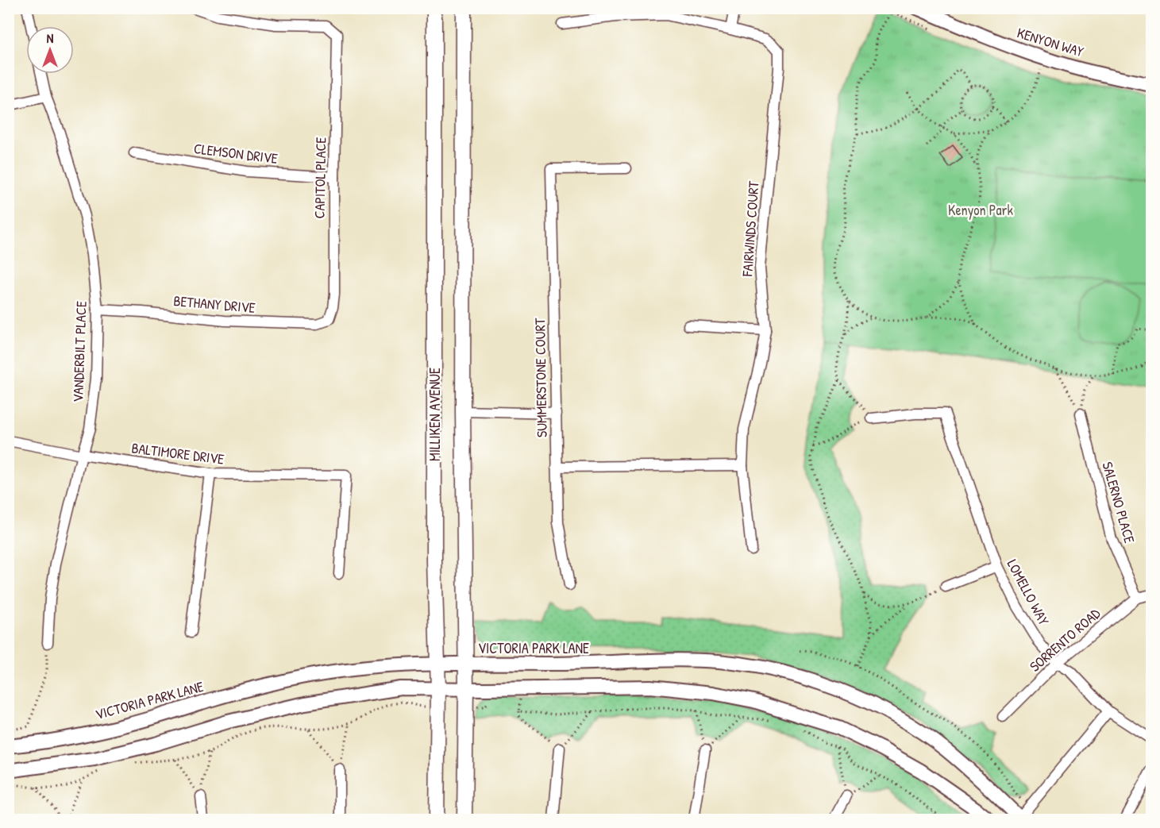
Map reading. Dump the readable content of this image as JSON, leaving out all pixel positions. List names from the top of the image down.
{
  "streets": {
    "main road": ["MILLIKEN AVENUE"],
    "street": [
      "KENYON WAY",
      "CLEMSON DRIVE",
      "CAPITOL PLACE",
      "FAIRWINDS COURT",
      "BETHANY DRIVE",
      "VANDERBILT PLACE",
      "SUMMERSTONE COURT",
      "BALTIMORE DRIVE",
      "SALERNO PLACE",
      "LOMELLO WAY",
      "SORRENTO ROAD",
      "VICTORIA PARK LANE"
    ]
  },
  "crossings": [
    ["CLEMSON DRIVE", "CAPITOL PLACE"],
    ["CAPITOL PLACE", "BETHANY DRIVE"],
    ["BETHANY DRIVE", "VANDERBILT PLACE"],
    ["VANDERBILT PLACE", "BALTIMORE DRIVE"],
    ["MILLIKEN AVENUE", "VICTORIA PARK LANE"],
    ["SALERNO PLACE", "SORRENTO ROAD"],
    ["LOMELLO WAY", "SORRENTO ROAD"]
  ],
  "parks": ["Kenyon Park"],
  "north": "top"
}
